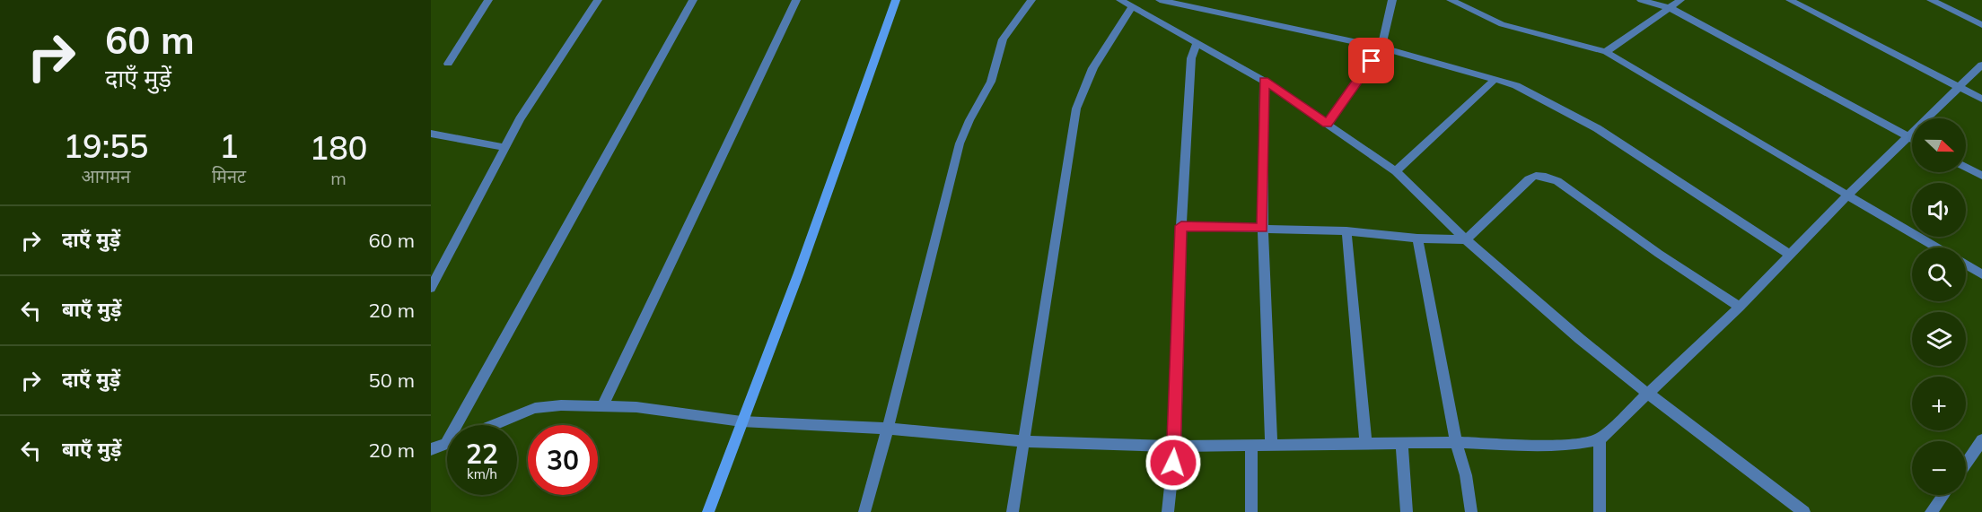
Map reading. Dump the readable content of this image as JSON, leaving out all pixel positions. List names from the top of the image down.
{
  "north": "right",
  "page": {
    "turn": ["60 m", "दाएँ मुड़ें"],
    "eta": [
      "19:55",
      "आगमन",
      "1",
      "मिनट",
      "180",
      "m"
    ],
    "map_buttons": ["+", "−"],
    "list": [
      {
        "name": "दाएँ मुड़ें",
        "value": "60 m"
      },
      {
        "name": "बाएँ मुड़ें",
        "value": "20 m"
      },
      {
        "name": "दाएँ मुड़ें",
        "value": "50 m"
      },
      {
        "name": "बाएँ मुड़ें",
        "value": "20 m"
      }
    ],
    "speed": "22 km/h",
    "limit": "30"
  }
}
